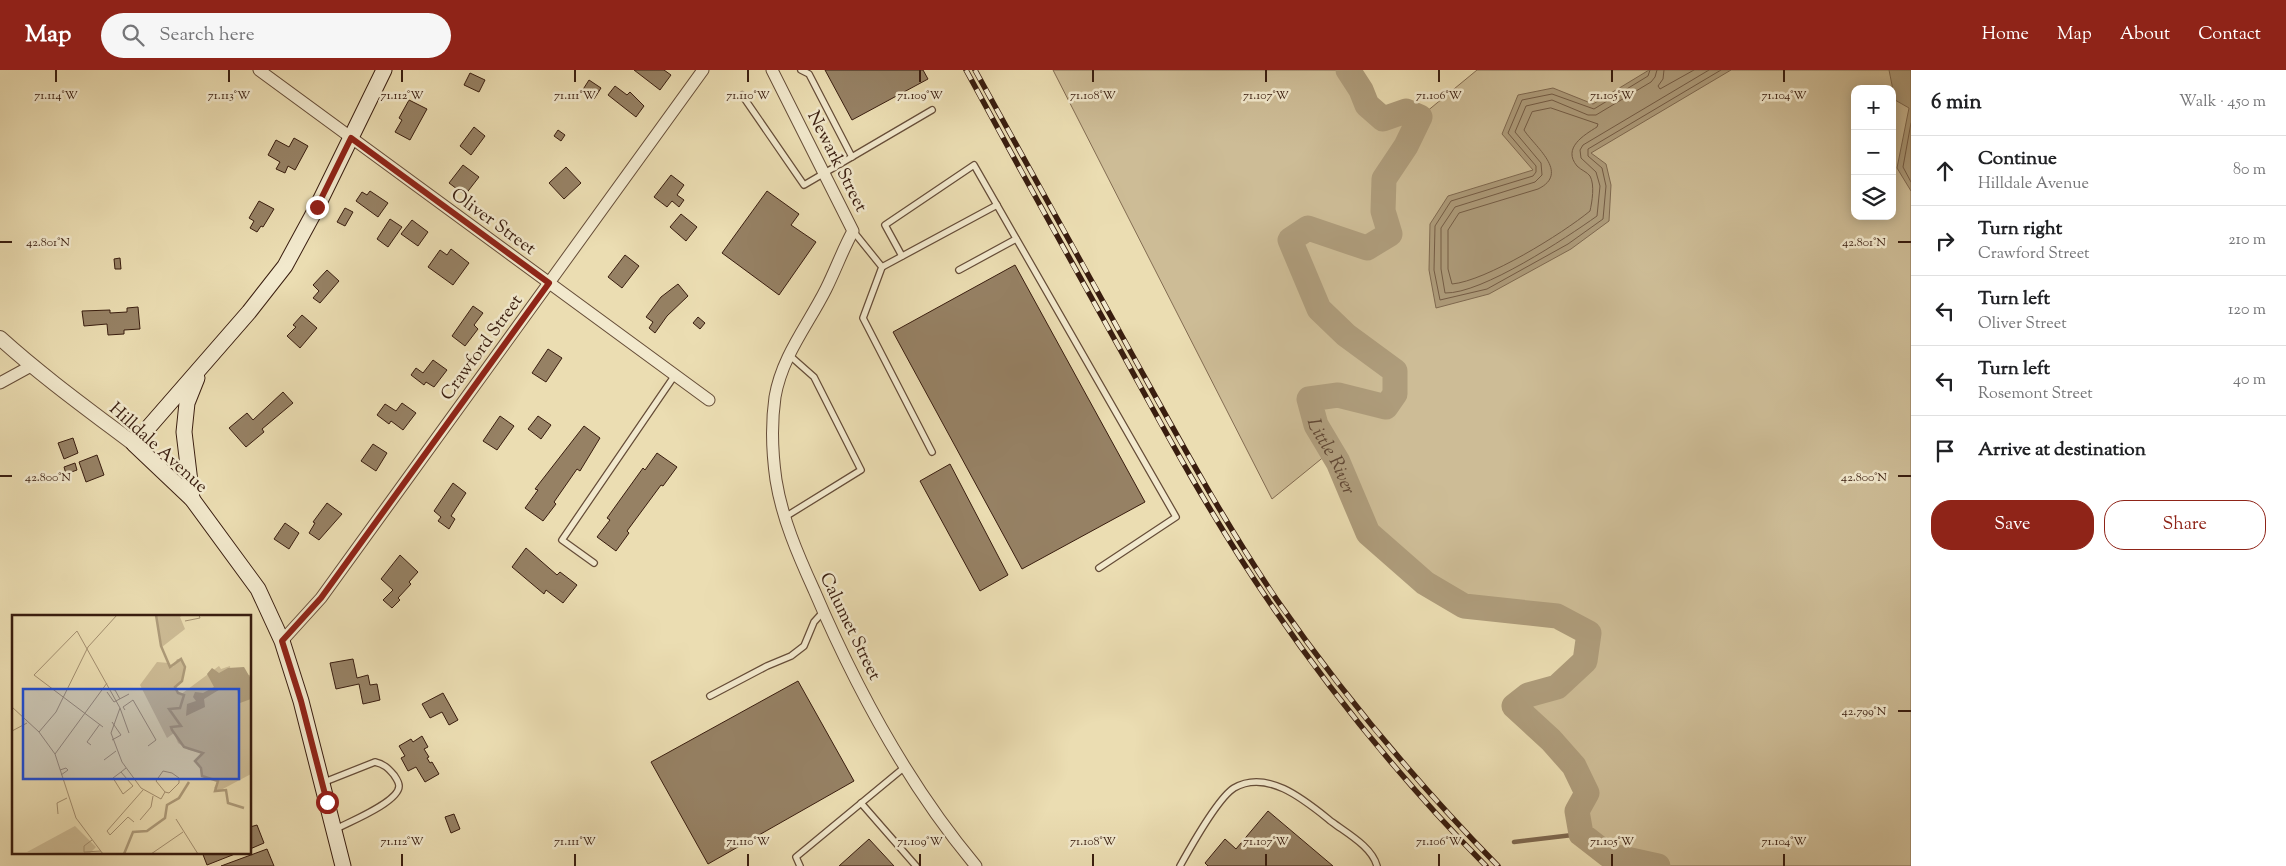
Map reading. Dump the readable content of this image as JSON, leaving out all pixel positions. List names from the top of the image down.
{
  "streets": {
    "main road": ["Hilldale Avenue"],
    "street": [
      "Newark Street",
      "Oliver Street",
      "Crawford Street",
      "Calumet Street"
    ]
  },
  "crossings": [
    ["Newark Street", "Calumet Street"],
    ["Oliver Street", "Crawford Street"],
    ["Crawford Street", "Hilldale Avenue"]
  ],
  "water": ["Little River"],
  "page": {
    "header": "Map",
    "search": "Search here",
    "nav": [
      "Home",
      "Map",
      "About",
      "Contact"
    ],
    "heading": ["6 min", "Walk · 450 m"],
    "map_buttons": ["+", "−"],
    "list": [
      ["Continue", "Hilldale Avenue", "80 m"],
      ["Turn right", "Crawford Street", "210 m"],
      ["Turn left", "Oliver Street", "120 m"],
      ["Turn left", "Rosemont Street", "40 m"],
      "Arrive at destination"
    ],
    "buttons": ["Save", "Share"]
  },
  "coordinates": [
    "71.114°W",
    "71.113°W",
    "71.112°W",
    "71.111°W",
    "71.110°W",
    "71.109°W",
    "71.108°W",
    "71.107°W",
    "71.106°W",
    "71.105°W",
    "71.104°W",
    "42.801°N",
    "42.800°N",
    "42.799°N"
  ]
}
